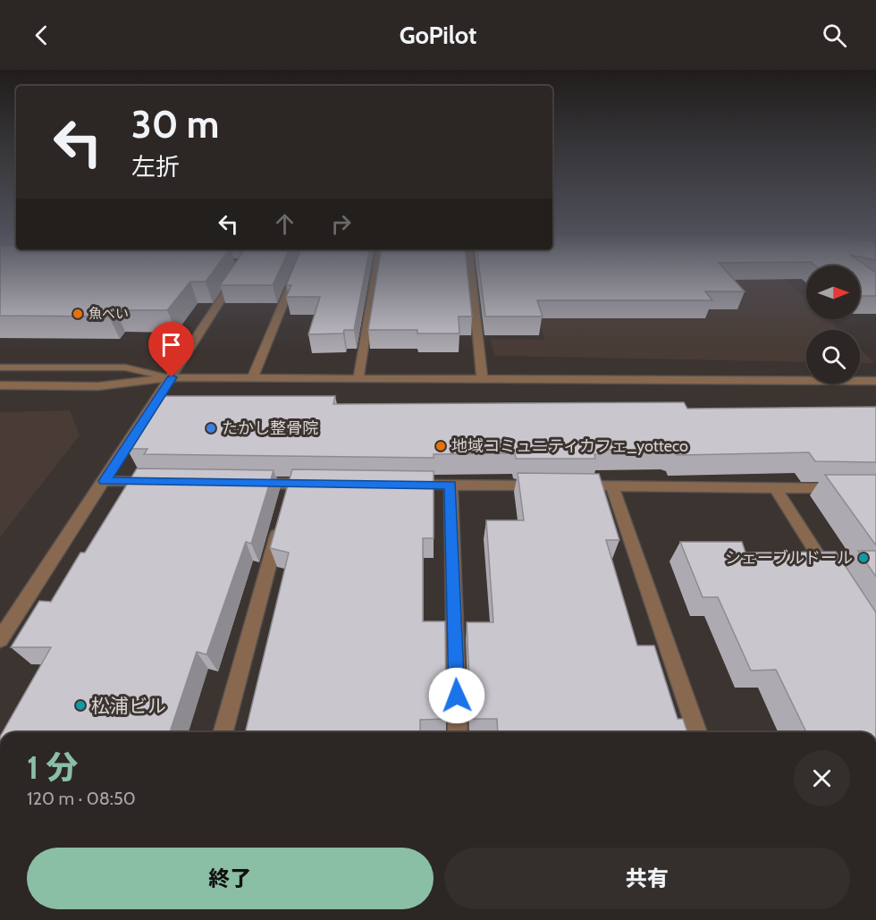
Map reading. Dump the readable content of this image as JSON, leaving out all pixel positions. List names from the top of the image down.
{
  "places": [
    "魚べい",
    "たかし整骨院",
    "地域コミュニティカフェ_yotteco",
    "シェーブルドール",
    "松浦ビル"
  ],
  "north": "right",
  "page": {
    "header": "GoPilot",
    "turn": ["30 m", "左折"],
    "heading": ["1 分", "120 m · 08:50"],
    "buttons": ["終了", "共有"]
  }
}
